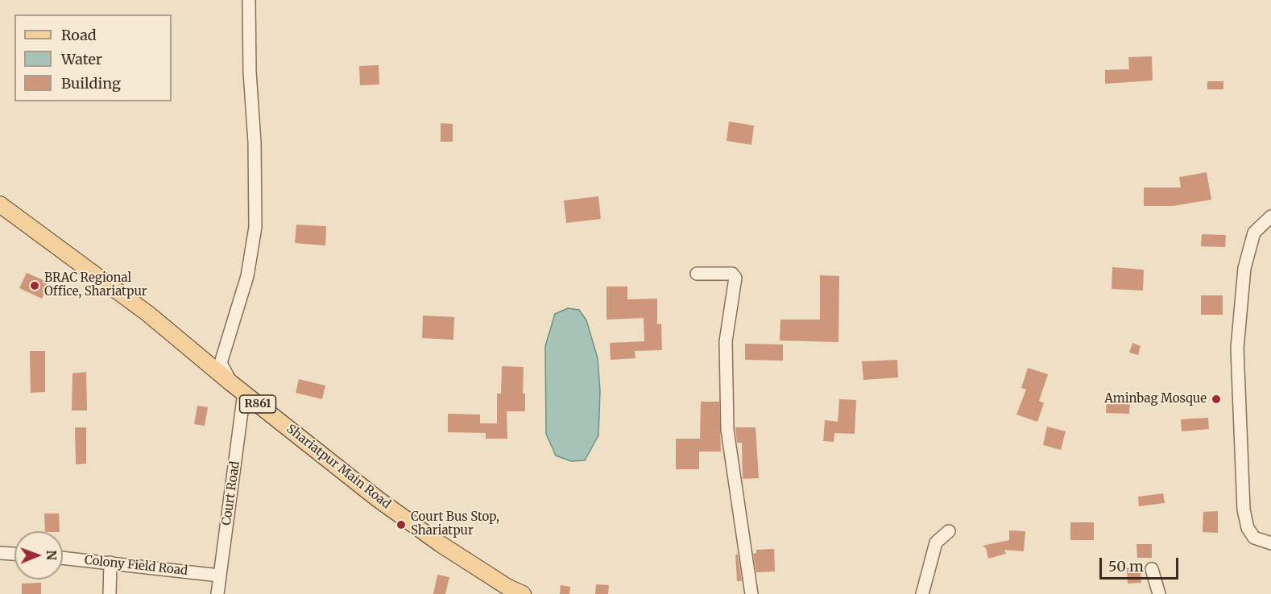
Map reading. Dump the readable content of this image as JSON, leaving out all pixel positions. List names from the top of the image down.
{
  "streets": {
    "main road": ["R861", "Shariatpur Main Road"],
    "street": ["Court Road", "Colony Field Road"]
  },
  "crossings": [
    ["Shariatpur Main Road", "Court Road"],
    ["Court Road", "Colony Field Road"]
  ],
  "places": ["BRAC Regional Office, Shariatpur", "Aminbag Mosque", "Court Bus Stop, Shariatpur"],
  "legend": ["Road", "Water", "Building"],
  "scale_bar": "50 m",
  "north": "right"
}
